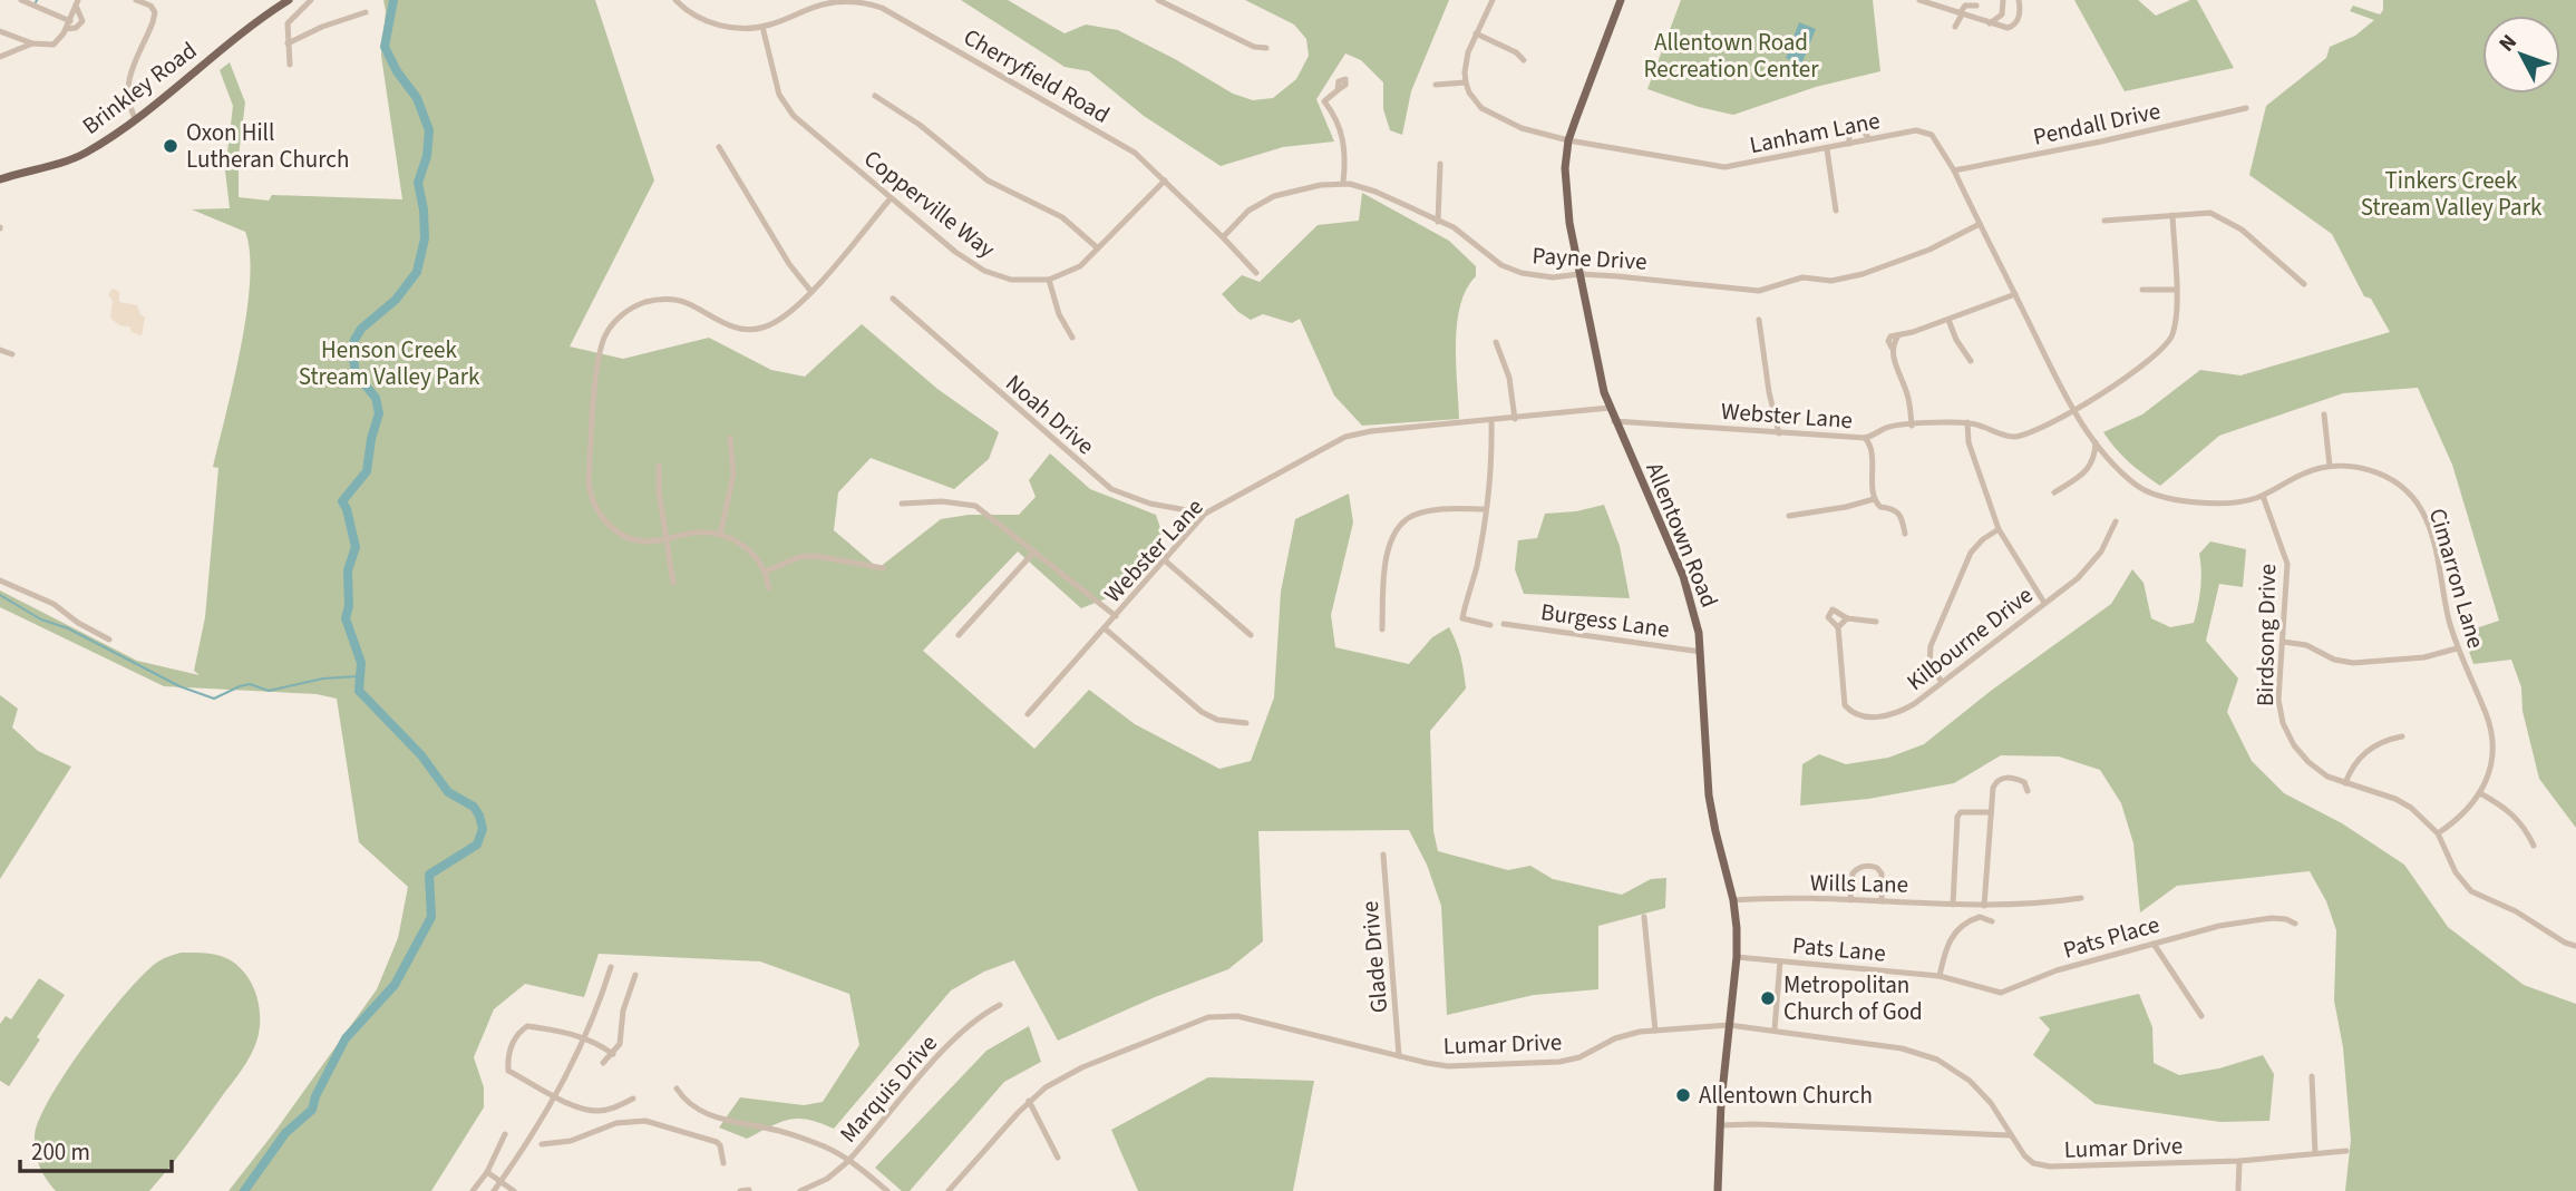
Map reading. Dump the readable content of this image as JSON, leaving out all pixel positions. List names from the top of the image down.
{
  "streets": {
    "main road": ["Brinkley Road", "Allentown Road"],
    "street": [
      "Cherryfield Road",
      "Pendall Drive",
      "Lanham Lane",
      "Copperville Way",
      "Payne Drive",
      "Noah Drive",
      "Webster Lane",
      "Cimarron Lane",
      "Burgess Lane",
      "Birdsong Drive",
      "Kilbourne Drive",
      "Wills Lane",
      "Pats Place",
      "Pats Lane",
      "Glade Drive",
      "Lumar Drive",
      "Marquis Drive"
    ]
  },
  "crossings": [
    ["Cherryfield Road", "Copperville Way"],
    ["Cherryfield Road", "Payne Drive"],
    ["Pendall Drive", "Lanham Lane"],
    ["Lanham Lane", "Payne Drive"],
    ["Lanham Lane", "Webster Lane"],
    ["Lanham Lane", "Allentown Road"],
    ["Lanham Lane", "Cimarron Lane"],
    ["Payne Drive", "Allentown Road"],
    ["Noah Drive", "Webster Lane"],
    ["Webster Lane", "Allentown Road"],
    ["Allentown Road", "Burgess Lane"],
    ["Allentown Road", "Wills Lane"],
    ["Allentown Road", "Pats Lane"],
    ["Allentown Road", "Lumar Drive"],
    ["Cimarron Lane", "Birdsong Drive"],
    ["Pats Place", "Pats Lane"],
    ["Glade Drive", "Lumar Drive"]
  ],
  "parks": ["Allentown Road Recreation Center", "Tinkers Creek Stream Valley Park", "Henson Creek Stream Valley Park"],
  "places": ["Oxon Hill Lutheran Church", "Metropolitan Church of God", "Allentown Church"],
  "scale_bar": "200 m",
  "north": "top left"
}
